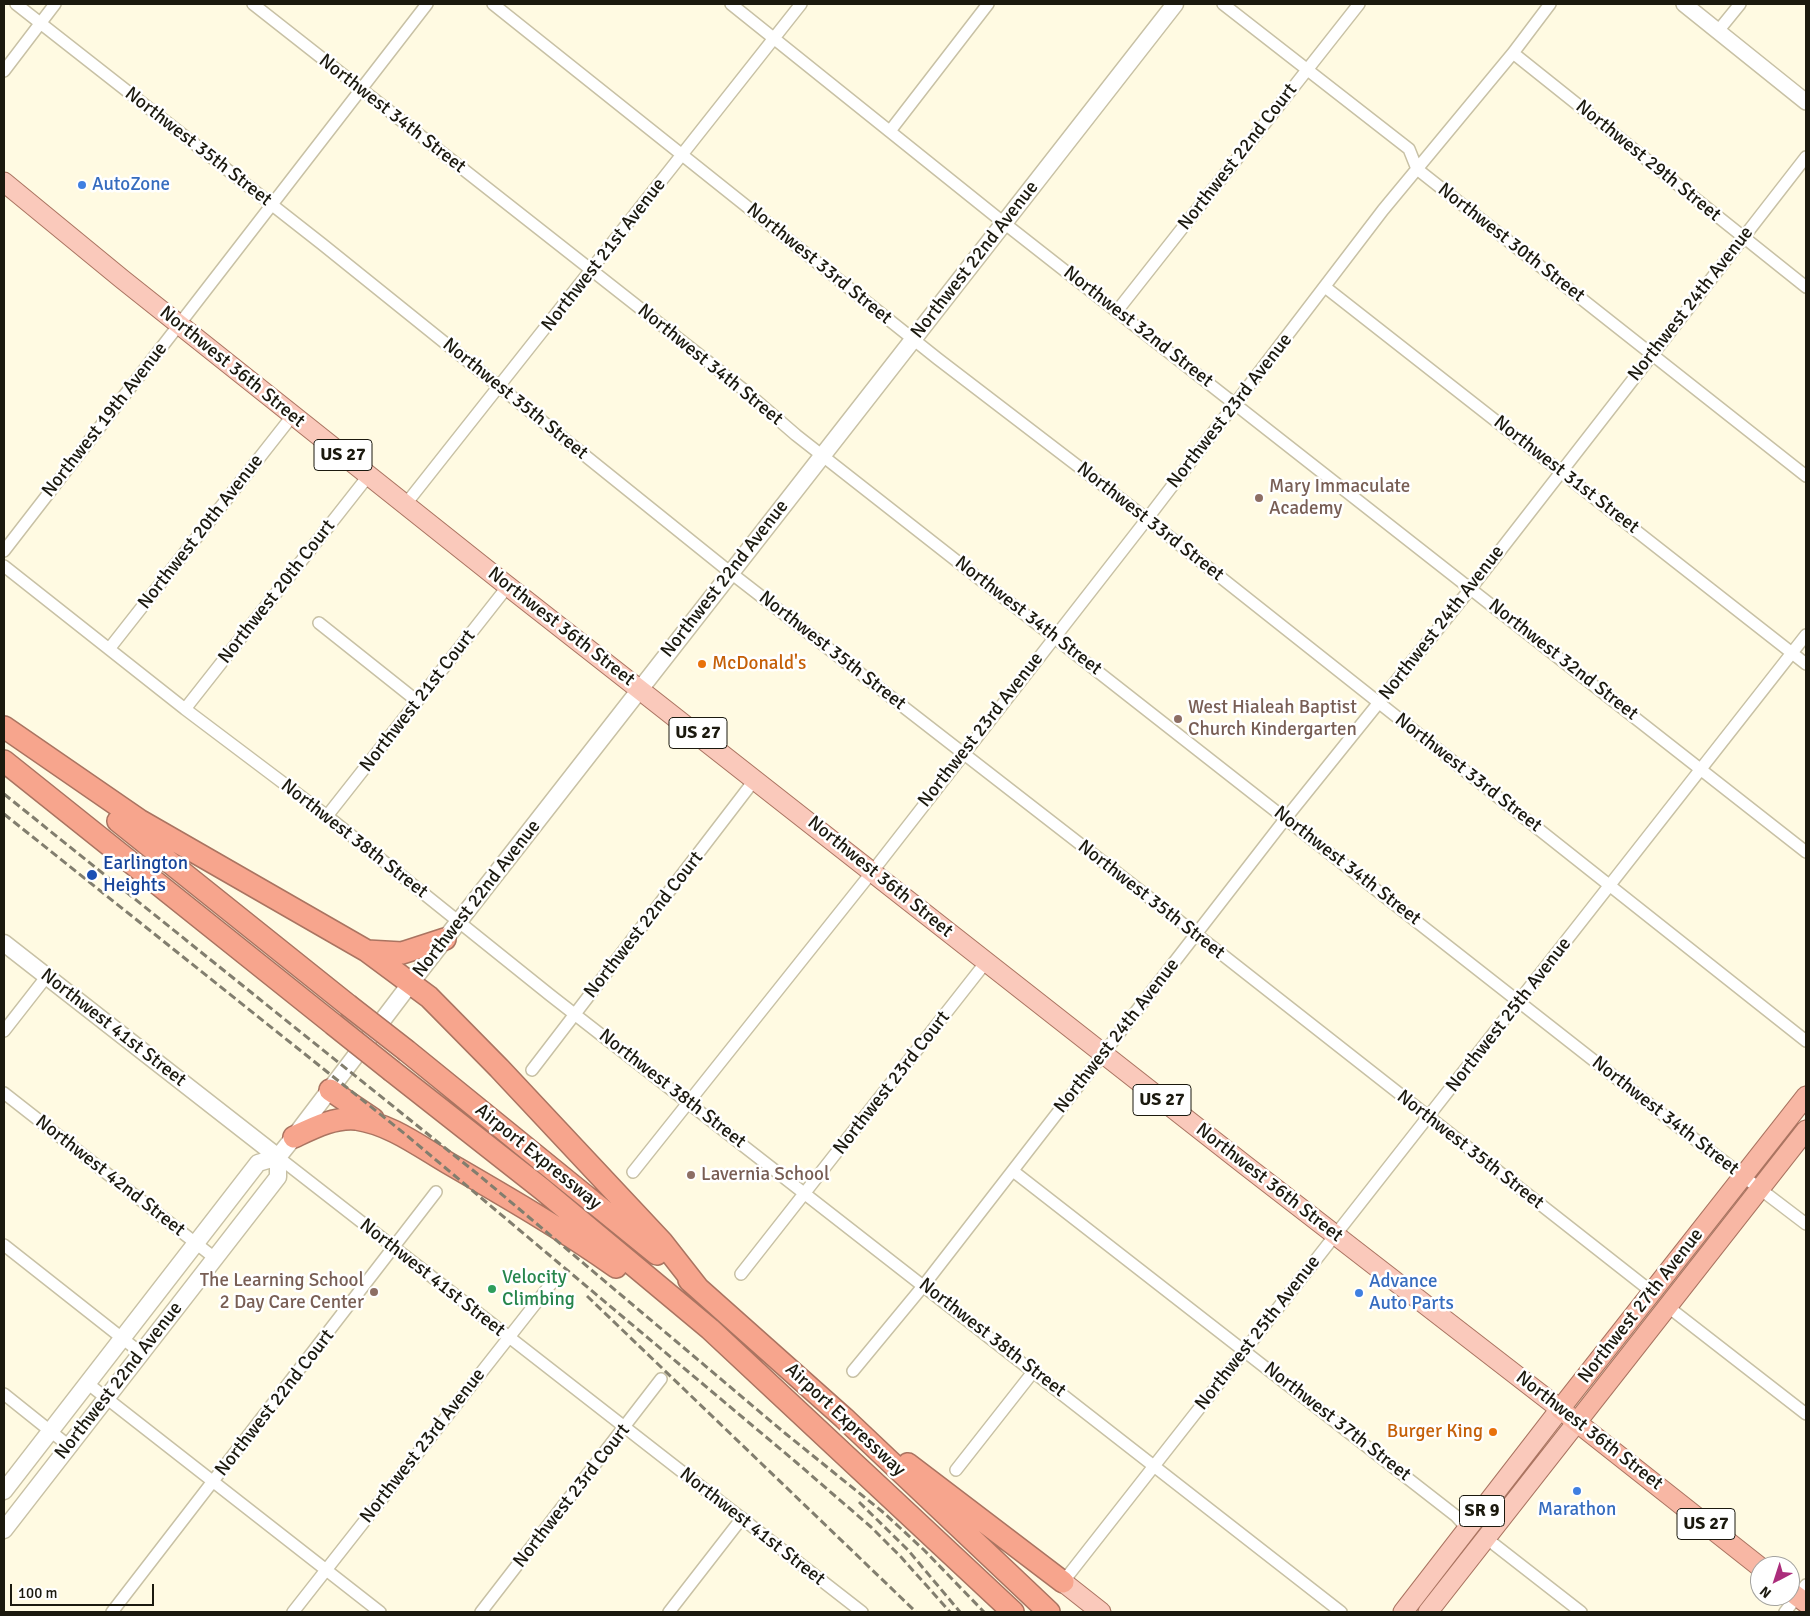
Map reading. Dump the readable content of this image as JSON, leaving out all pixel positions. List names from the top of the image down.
{
  "streets": {
    "highway": [
      "Northwest 36th Street",
      "US 27",
      "Airport Expressway",
      "Northwest 27th Avenue",
      "SR 9"
    ],
    "main road": ["Northwest 22nd Avenue", "Northwest 41st Street"],
    "street": [
      "Northwest 34th Street",
      "Northwest 35th Street",
      "Northwest 22nd Court",
      "Northwest 29th Street",
      "Northwest 30th Street",
      "Northwest 21st Avenue",
      "Northwest 33rd Street",
      "Northwest 24th Avenue",
      "Northwest 32nd Street",
      "Northwest 23rd Avenue",
      "Northwest 19th Avenue",
      "Northwest 31st Street",
      "Northwest 20th Avenue",
      "Northwest 20th Court",
      "Northwest 21st Court",
      "Northwest 38th Street",
      "Northwest 25th Avenue",
      "Northwest 23rd Court",
      "Northwest 42nd Street",
      "Northwest 37th Street"
    ]
  },
  "crossings": [
    ["Northwest 34th Street", "Northwest 21st Avenue"],
    ["Northwest 34th Street", "Northwest 22nd Avenue"],
    ["Northwest 34th Street", "Northwest 24th Avenue"],
    ["Northwest 34th Street", "Northwest 23rd Avenue"],
    ["Northwest 34th Street", "Northwest 19th Avenue"],
    ["Northwest 34th Street", "Northwest 25th Avenue"],
    ["Northwest 34th Street", "Northwest 27th Avenue"],
    ["Northwest 35th Street", "Northwest 21st Avenue"],
    ["Northwest 35th Street", "Northwest 22nd Avenue"],
    ["Northwest 35th Street", "Northwest 24th Avenue"],
    ["Northwest 35th Street", "Northwest 23rd Avenue"],
    ["Northwest 35th Street", "Northwest 19th Avenue"],
    ["Northwest 35th Street", "Northwest 25th Avenue"],
    ["Northwest 35th Street", "Northwest 27th Avenue"],
    ["Northwest 22nd Court", "Northwest 30th Street"],
    ["Northwest 22nd Court", "Northwest 32nd Street"],
    ["Northwest 22nd Court", "Northwest 36th Street"],
    ["Northwest 22nd Court", "Northwest 38th Street"],
    ["Northwest 22nd Court", "Northwest 41st Street"],
    ["Northwest 29th Street", "Northwest 24th Avenue"],
    ["Northwest 29th Street", "Northwest 23rd Avenue"],
    ["Northwest 30th Street", "Northwest 24th Avenue"],
    ["Northwest 30th Street", "Northwest 23rd Avenue"],
    ["Northwest 21st Avenue", "Northwest 33rd Street"],
    ["Northwest 21st Avenue", "Northwest 32nd Street"],
    ["Northwest 21st Avenue", "Northwest 36th Street"],
    ["Northwest 22nd Avenue", "Northwest 33rd Street"],
    ["Northwest 22nd Avenue", "Northwest 32nd Street"],
    ["Northwest 22nd Avenue", "Northwest 36th Street"],
    ["Northwest 22nd Avenue", "Northwest 38th Street"],
    ["Northwest 22nd Avenue", "Northwest 41st Street"],
    ["Northwest 22nd Avenue", "Northwest 42nd Street"],
    ["Northwest 33rd Street", "Northwest 24th Avenue"],
    ["Northwest 33rd Street", "Northwest 23rd Avenue"],
    ["Northwest 33rd Street", "Northwest 25th Avenue"],
    ["Northwest 24th Avenue", "Northwest 32nd Street"],
    ["Northwest 24th Avenue", "Northwest 36th Street"],
    ["Northwest 24th Avenue", "Northwest 31st Street"],
    ["Northwest 24th Avenue", "Northwest 38th Street"],
    ["Northwest 24th Avenue", "Northwest 37th Street"],
    ["Northwest 32nd Street", "Northwest 23rd Avenue"],
    ["Northwest 32nd Street", "Northwest 25th Avenue"],
    ["Northwest 36th Street", "Northwest 23rd Avenue"],
    ["Northwest 36th Street", "Northwest 19th Avenue"],
    ["Northwest 36th Street", "Northwest 20th Avenue"],
    ["Northwest 36th Street", "Northwest 20th Court"],
    ["Northwest 36th Street", "Northwest 21st Court"],
    ["Northwest 36th Street", "Northwest 25th Avenue"],
    ["Northwest 36th Street", "Northwest 23rd Court"],
    ["Northwest 36th Street", "Northwest 27th Avenue"],
    ["Northwest 23rd Avenue", "Northwest 31st Street"],
    ["Northwest 23rd Avenue", "Northwest 38th Street"],
    ["Northwest 23rd Avenue", "Northwest 41st Street"],
    ["Northwest 31st Street", "Northwest 25th Avenue"],
    ["Northwest 20th Avenue", "Northwest 38th Street"],
    ["Northwest 20th Court", "Northwest 38th Street"],
    ["Northwest 21st Court", "Northwest 38th Street"],
    ["Northwest 38th Street", "Northwest 25th Avenue"],
    ["Northwest 38th Street", "Northwest 23rd Court"],
    ["Northwest 25th Avenue", "Northwest 37th Street"],
    ["Northwest 41st Street", "Northwest 23rd Court"],
    ["Northwest 27th Avenue", "Northwest 37th Street"]
  ],
  "places": [
    "AutoZone",
    "Mary Immaculate Academy",
    "McDonald's",
    "West Hialeah Baptist Church Kindergarten",
    "Earlington Heights",
    "Lavernia School",
    "Velocity Climbing",
    "The Learning School 2 Day Care Center",
    "Advance Auto Parts",
    "Burger King",
    "Marathon"
  ],
  "scale_bar": "100 m",
  "north": "bottom left"
}
